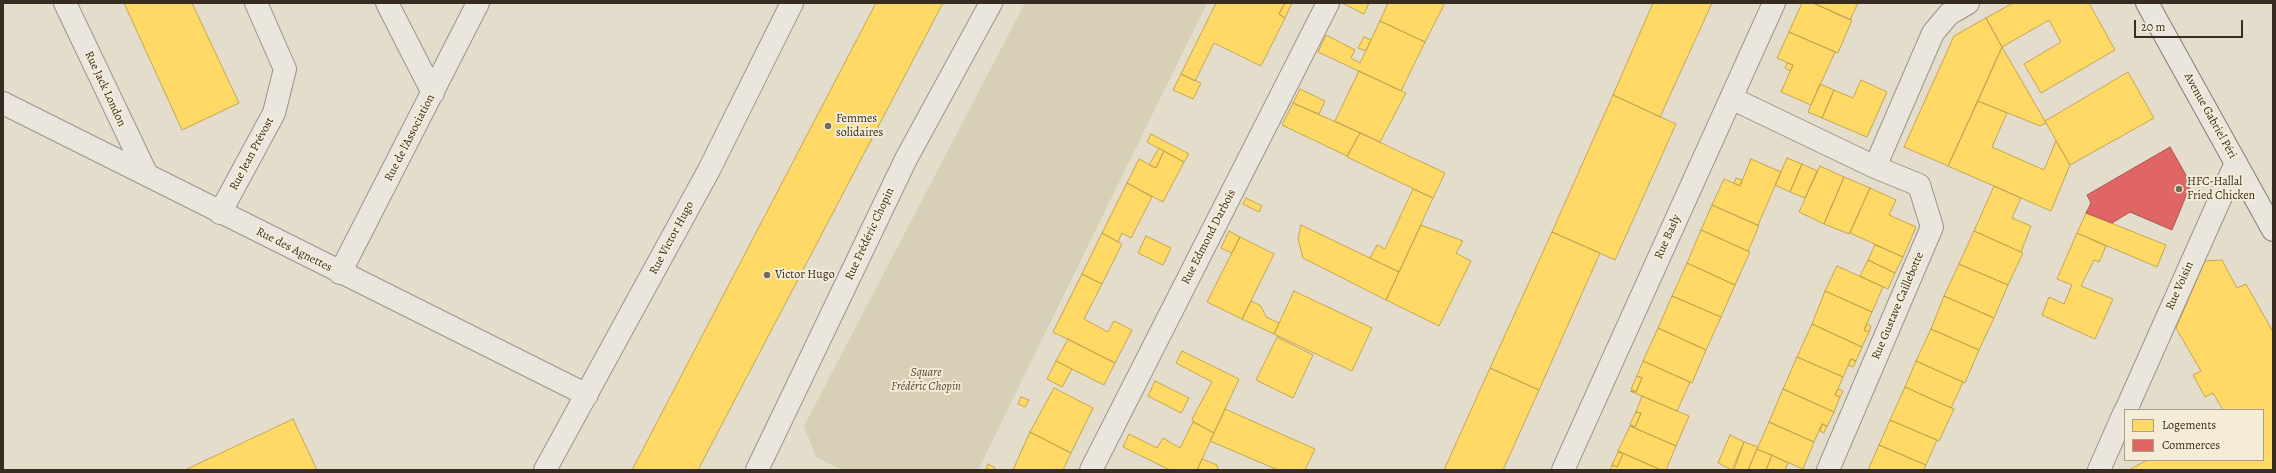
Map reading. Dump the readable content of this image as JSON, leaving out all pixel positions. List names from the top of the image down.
{
  "streets": {
    "street": [
      "Rue Jack London",
      "Avenue Gabriel Péri",
      "Rue de l'Association",
      "Rue Jean Prévost",
      "Rue Frédéric Chopin",
      "Rue Edmond Darbois",
      "Rue Basly",
      "Rue Victor Hugo",
      "Rue des Agnettes",
      "Rue Voisin",
      "Rue Gustave Caillebotte"
    ]
  },
  "crossings": [
    ["Rue Jack London", "Rue des Agnettes"],
    ["Avenue Gabriel Péri", "Rue Voisin"],
    ["Rue de l'Association", "Rue des Agnettes"],
    ["Rue Jean Prévost", "Rue des Agnettes"],
    ["Rue Basly", "Rue Gustave Caillebotte"],
    ["Rue Victor Hugo", "Rue des Agnettes"]
  ],
  "parks": ["Square Frédéric Chopin"],
  "places": ["Femmes solidaires", "HFC-Hallal Fried Chicken", "Victor Hugo"],
  "legend": ["Logements", "Commerces"],
  "scale_bar": "20 m"
}
